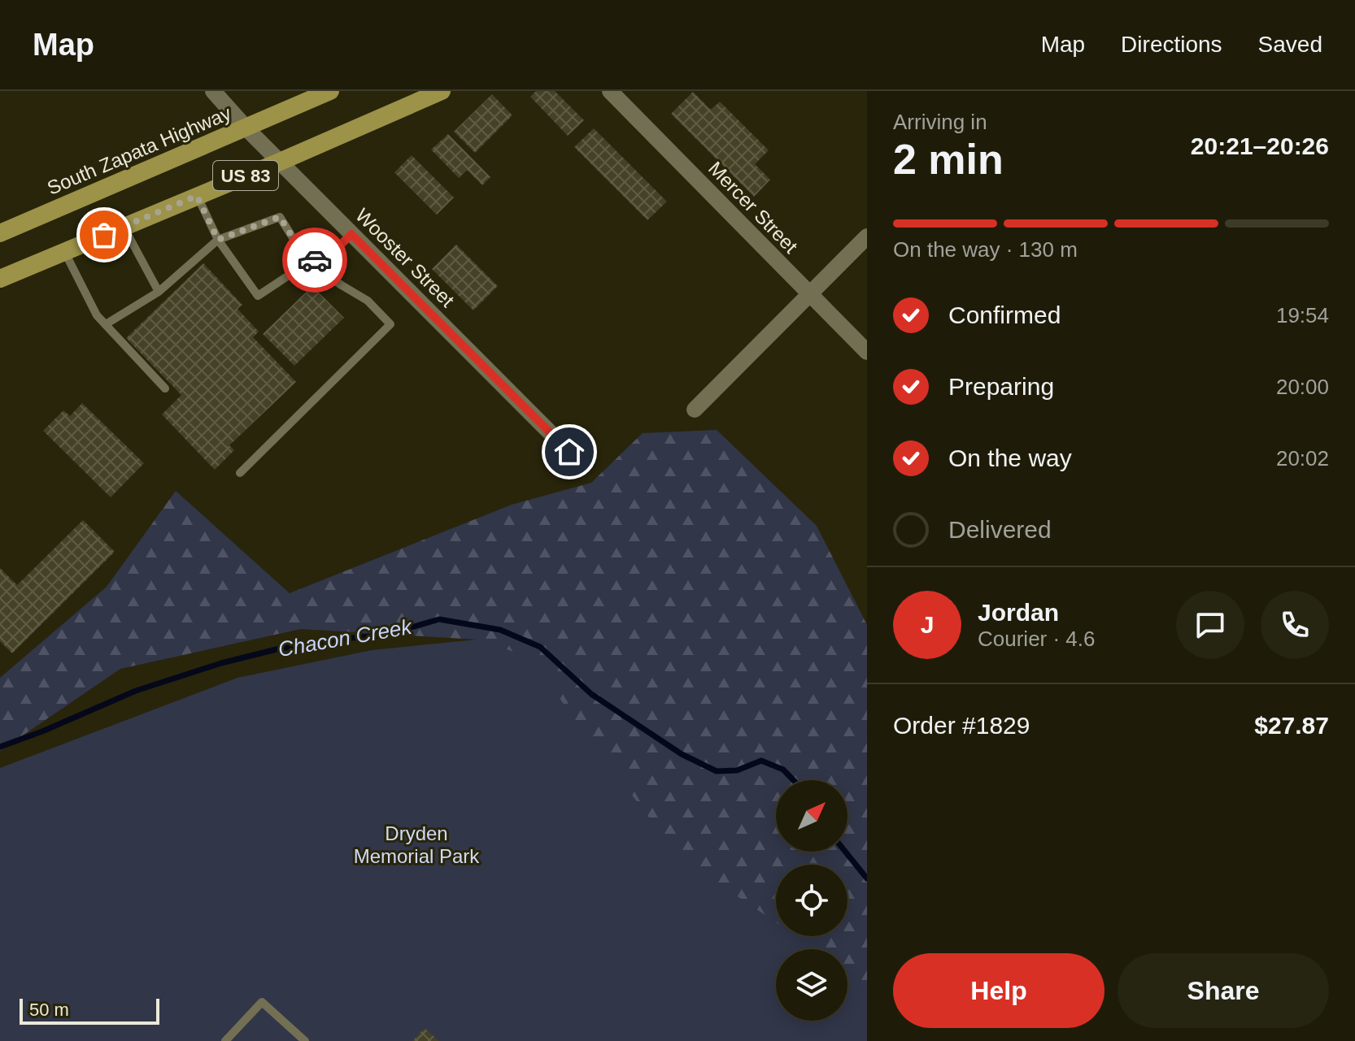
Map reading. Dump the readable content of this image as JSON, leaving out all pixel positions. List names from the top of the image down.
{
  "streets": {
    "main road": ["South Zapata Highway", "US 83"],
    "street": ["Mercer Street", "Wooster Street"]
  },
  "crossings": [
    ["South Zapata Highway", "Wooster Street"],
    ["US 83", "Wooster Street"]
  ],
  "water": ["Chacon Creek"],
  "parks": ["Dryden Memorial Park"],
  "scale_bar": "50 m",
  "north": "top right",
  "page": {
    "header": "Map",
    "nav": ["Map", "Directions", "Saved"],
    "heading": ["2 min", "Arriving in", "20:21–20:26"],
    "panel": [
      "Jordan",
      "Courier · 4.6",
      "Order #1829",
      "$27.87"
    ],
    "bar": "On the way · 130 m",
    "list": [
      ["Confirmed", "19:54"],
      ["Preparing", "20:00"],
      ["On the way", "20:02"],
      "Delivered"
    ],
    "round": "J",
    "buttons": ["Help", "Share"],
    "scale": "50 m"
  }
}
